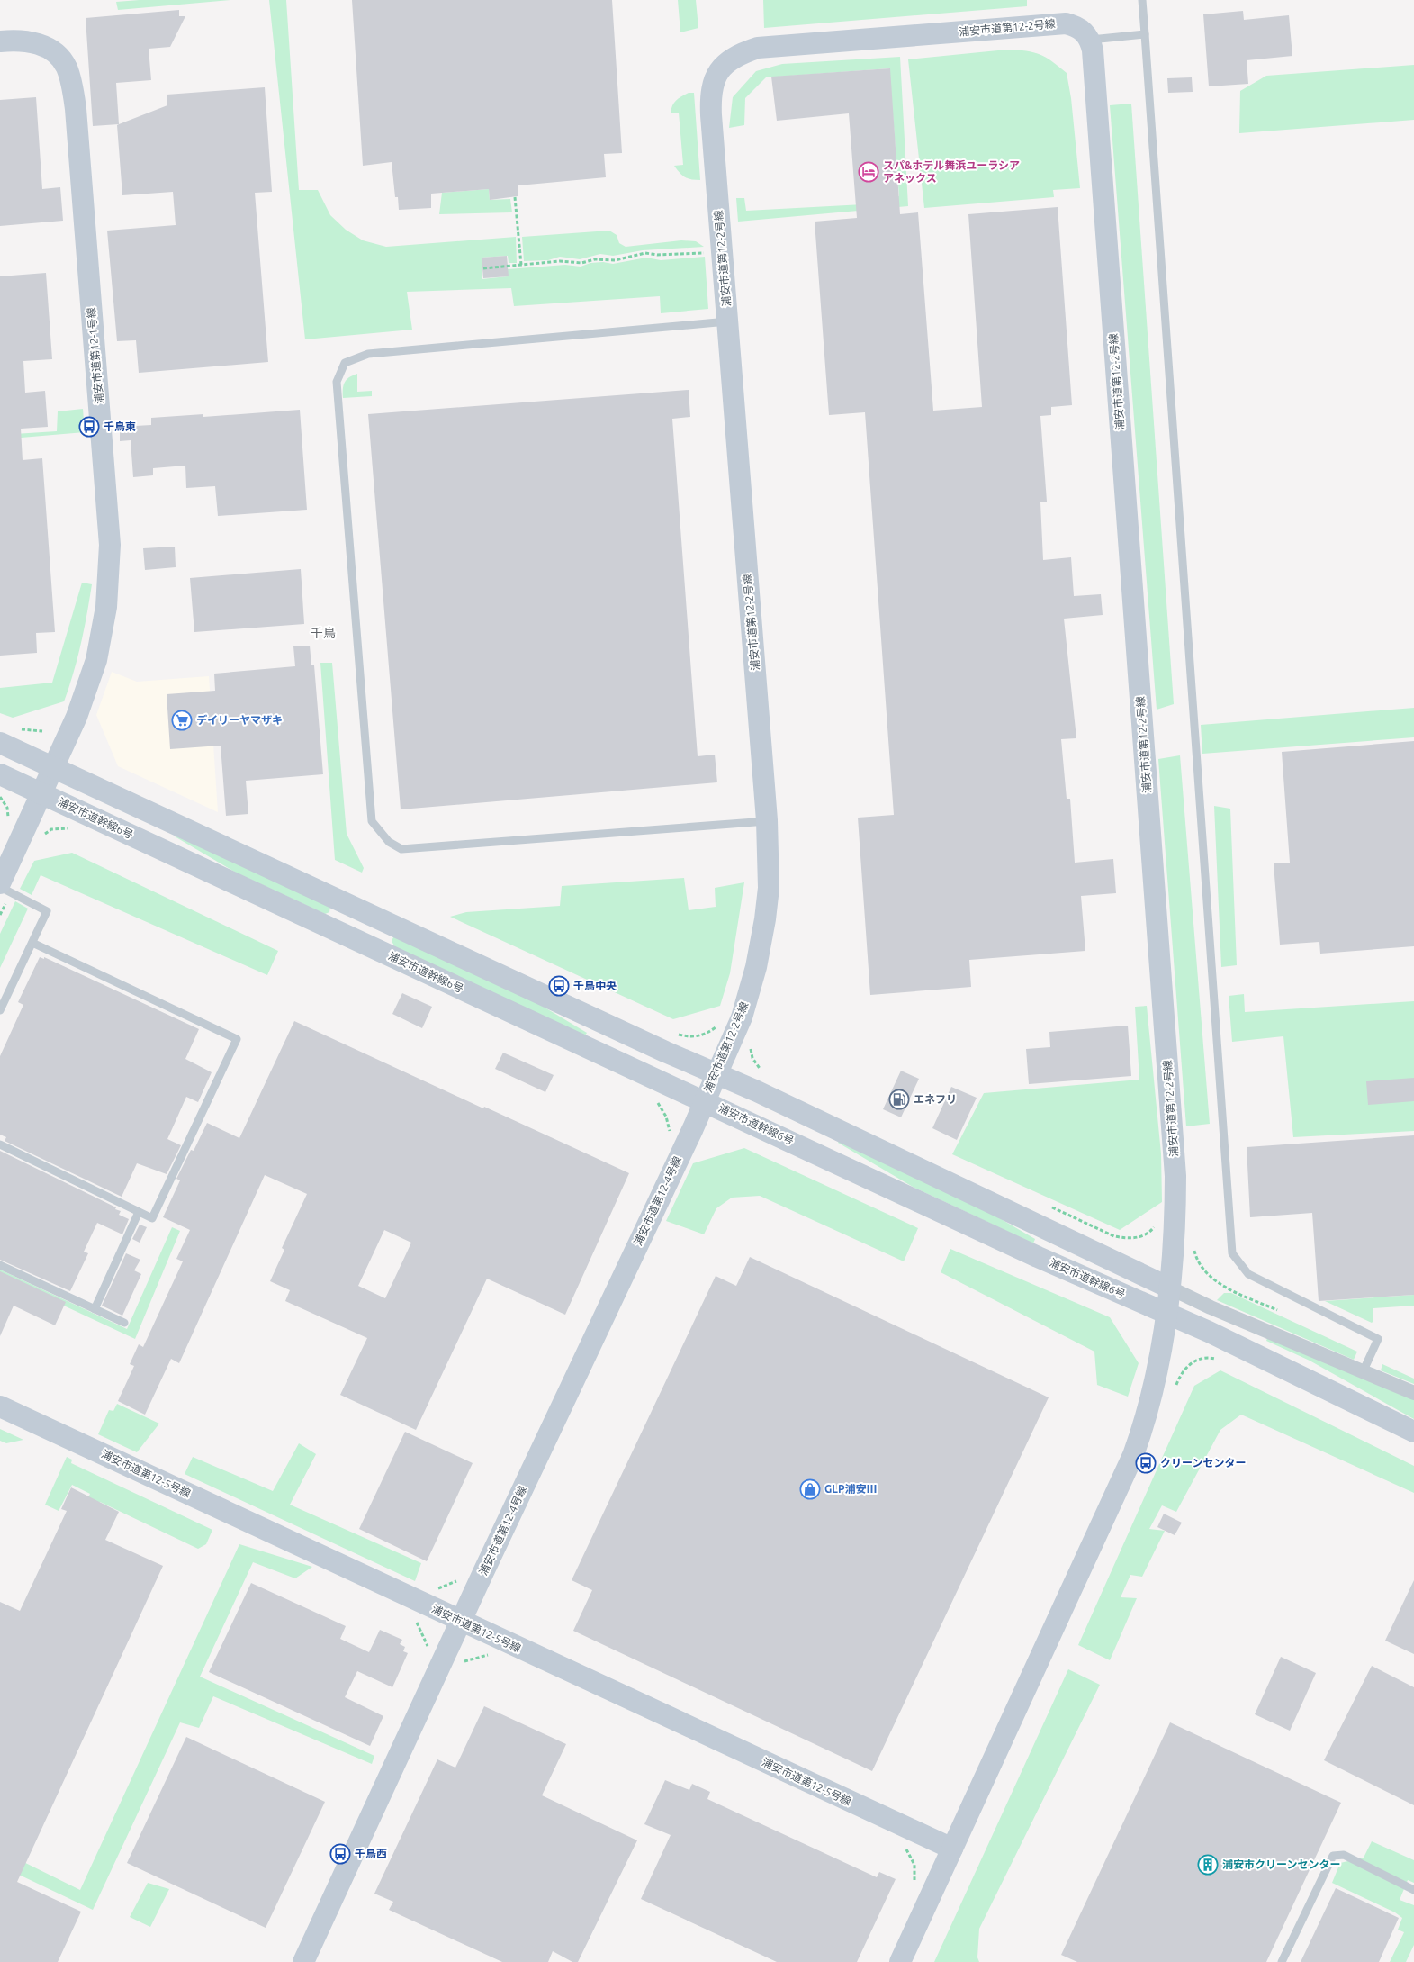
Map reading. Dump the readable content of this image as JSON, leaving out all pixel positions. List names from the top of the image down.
{
  "streets": {
    "street": [
      "浦安市道第12-2号線",
      "浦安市道第12-1号線",
      "浦安市道幹線6号",
      "浦安市道第12-4号線",
      "浦安市道第12-5号線"
    ]
  },
  "crossings": [
    ["浦安市道第12-2号線", "浦安市道幹線6号"],
    ["浦安市道第12-2号線", "浦安市道第12-4号線"],
    ["浦安市道第12-2号線", "浦安市道第12-5号線"],
    ["浦安市道第12-1号線", "浦安市道幹線6号"],
    ["浦安市道幹線6号", "浦安市道第12-4号線"],
    ["浦安市道第12-4号線", "浦安市道第12-5号線"]
  ],
  "districts": ["千鳥"],
  "places": {
    "hotel": ["スパ&ホテル舞浜ユーラシア アネックス"],
    "bus stop": [
      "千鳥東",
      "千鳥中央",
      "クリーンセンター",
      "千鳥西"
    ],
    "supermarket": ["デイリーヤマザキ"],
    "fuel station": ["エネフリ"],
    "shop": ["GLP浦安Ⅲ"],
    "building": ["浦安市クリーンセンター"]
  }
}
